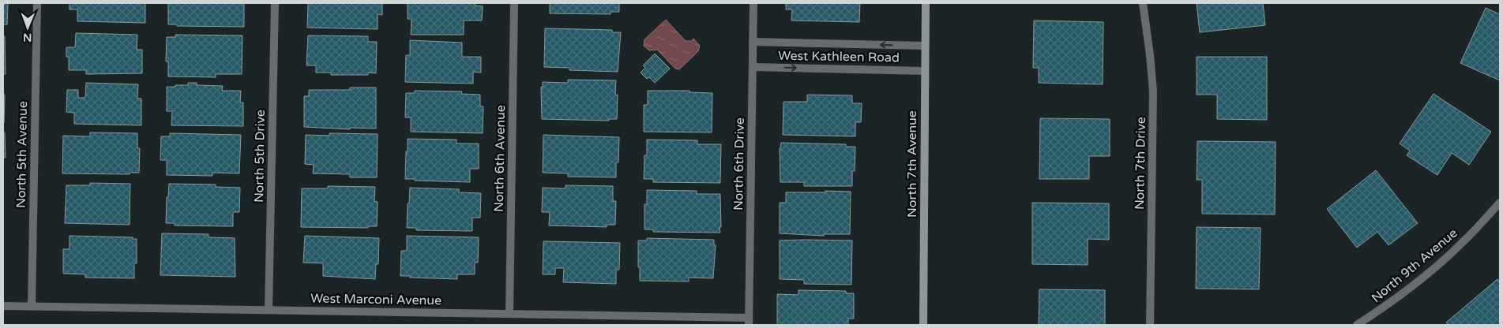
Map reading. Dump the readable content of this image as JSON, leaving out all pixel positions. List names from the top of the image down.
{
  "streets": {
    "street": [
      "West Kathleen Road",
      "North 5th Avenue",
      "North 5th Drive",
      "North 6th Avenue",
      "North 7th Drive",
      "North 6th Drive",
      "North 7th Avenue",
      "North 9th Avenue",
      "West Marconi Avenue"
    ]
  },
  "crossings": [
    ["West Kathleen Road", "North 6th Drive"],
    ["West Kathleen Road", "North 7th Avenue"],
    ["North 5th Avenue", "West Marconi Avenue"],
    ["North 5th Drive", "West Marconi Avenue"],
    ["North 6th Avenue", "West Marconi Avenue"],
    ["North 6th Drive", "West Marconi Avenue"]
  ],
  "north": "bottom"
}
